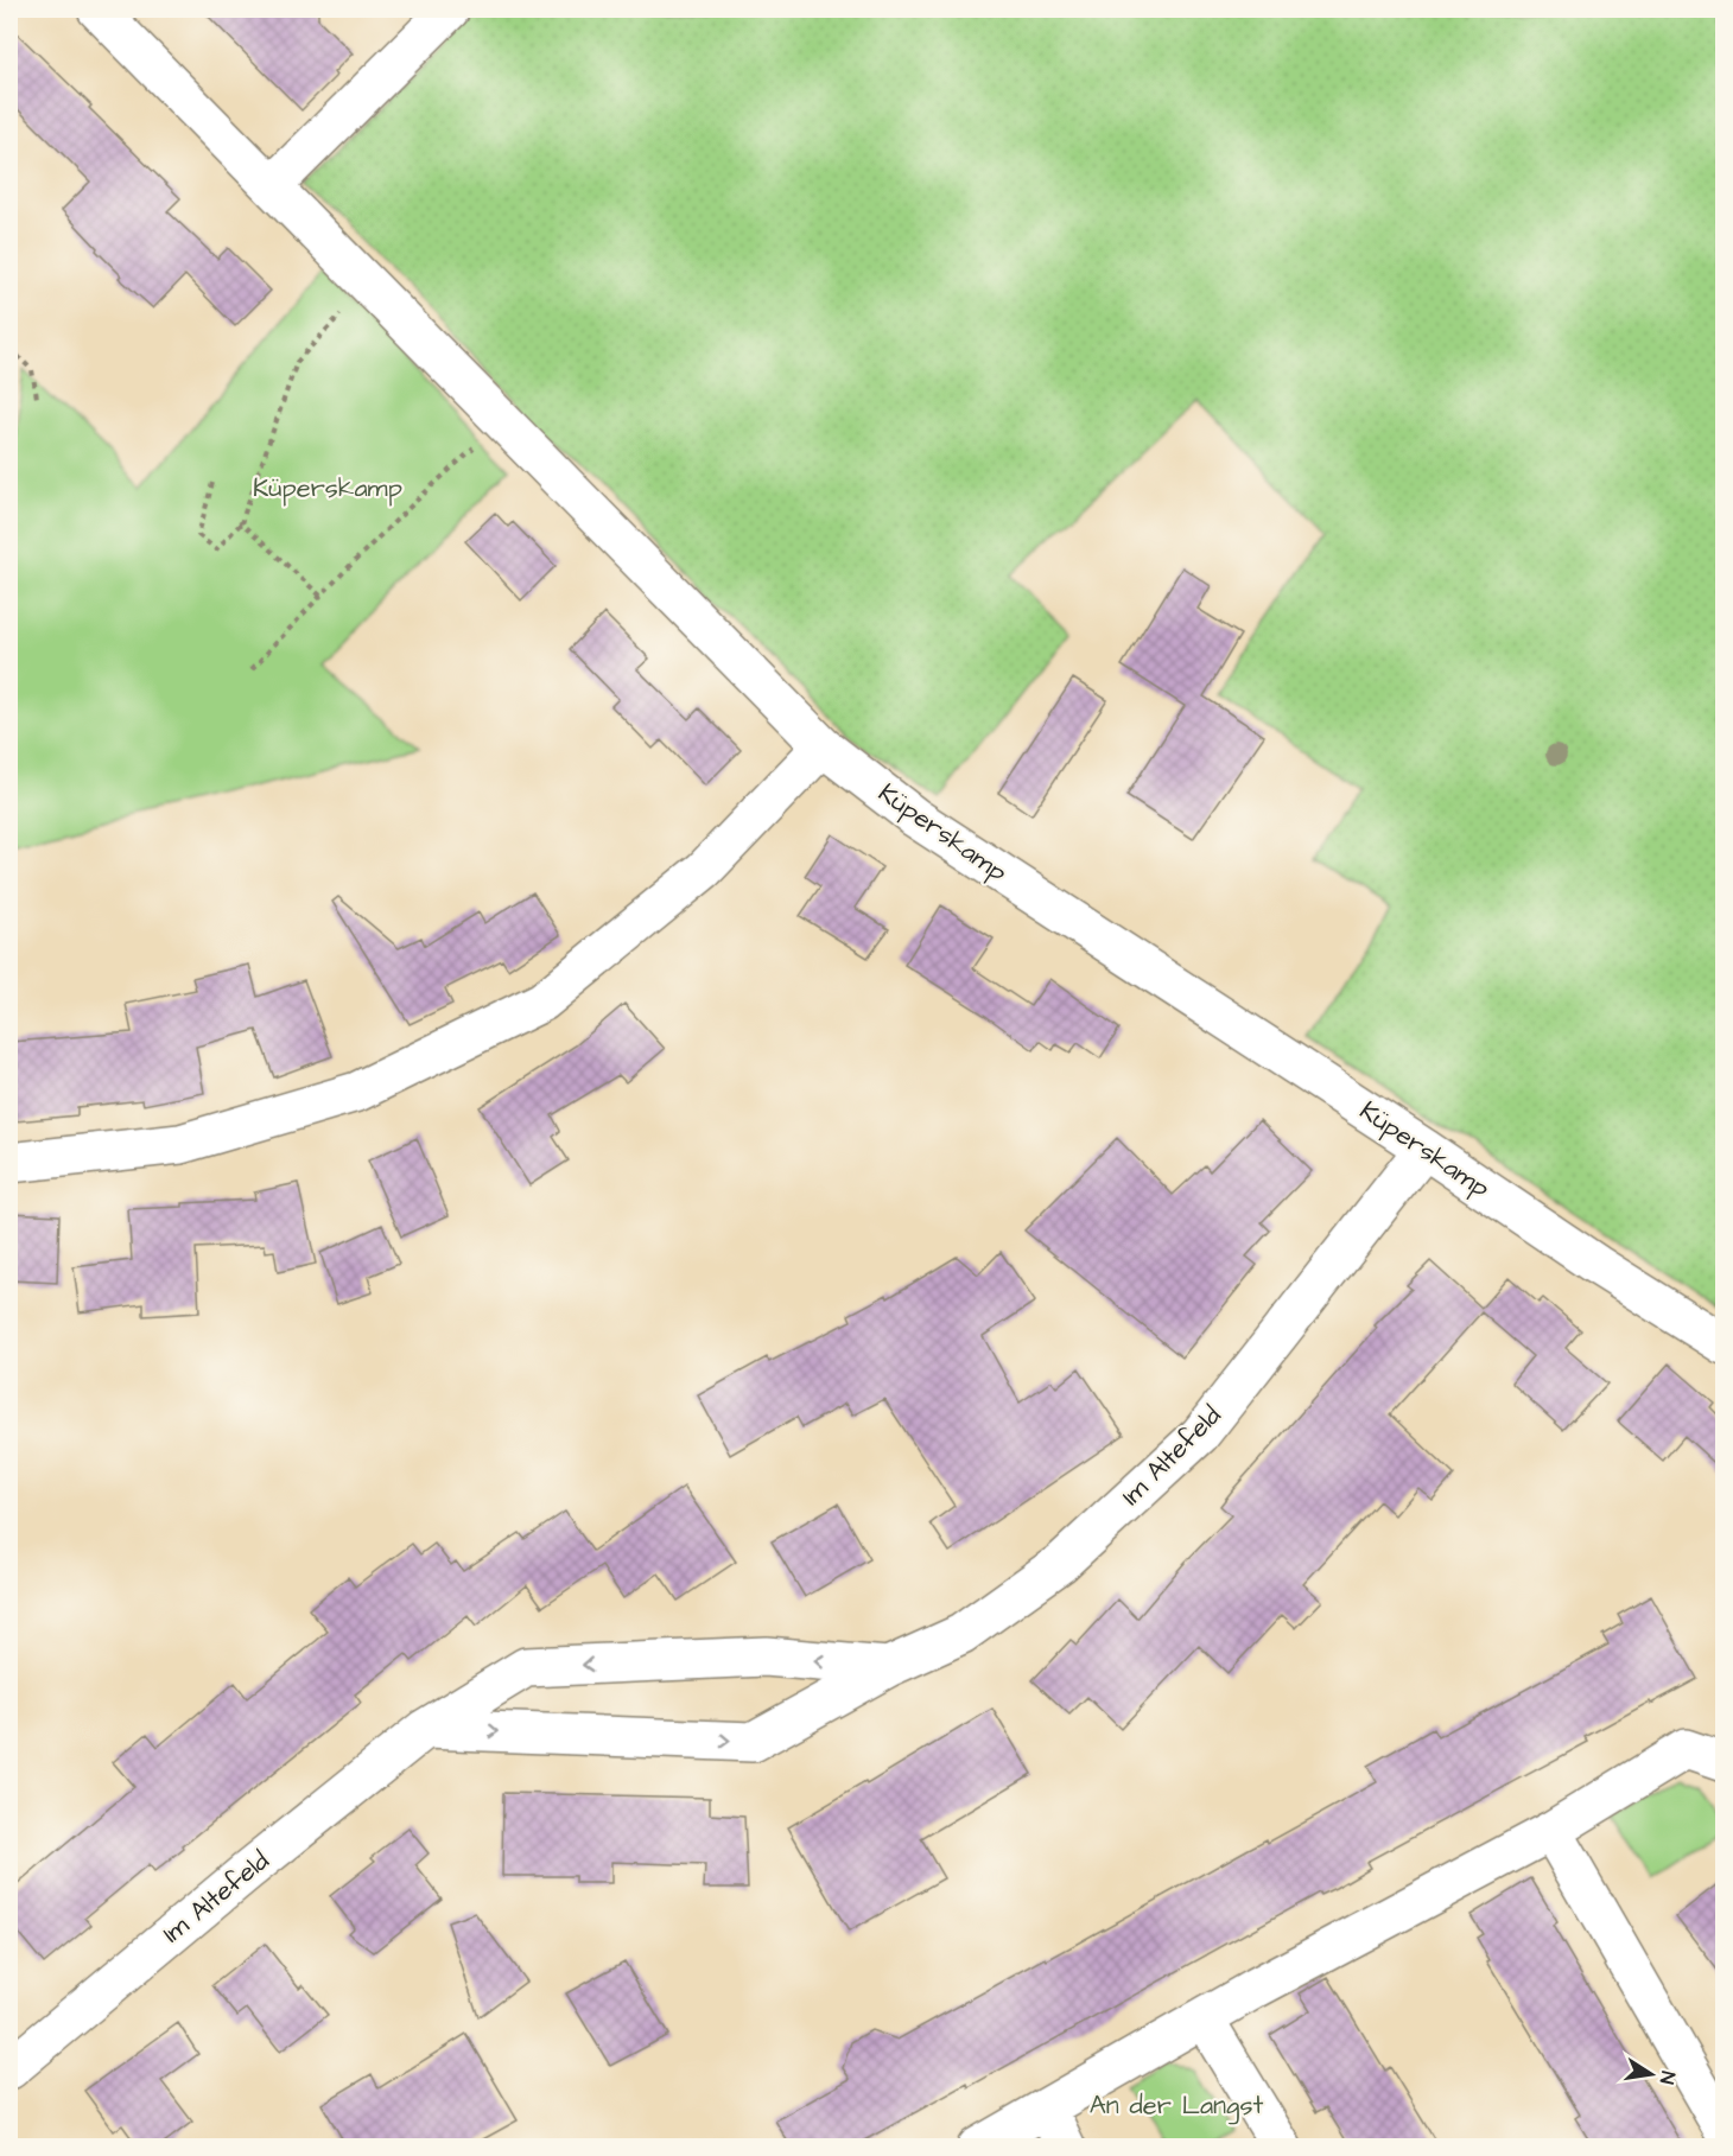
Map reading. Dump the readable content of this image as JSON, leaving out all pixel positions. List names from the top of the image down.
{
  "streets": {
    "street": ["Küperskamp", "Im Altefeld"]
  },
  "crossings": [
    ["Küperskamp", "Im Altefeld"]
  ],
  "parks": ["Küperskamp", "An der Langst"],
  "north": "right"
}
